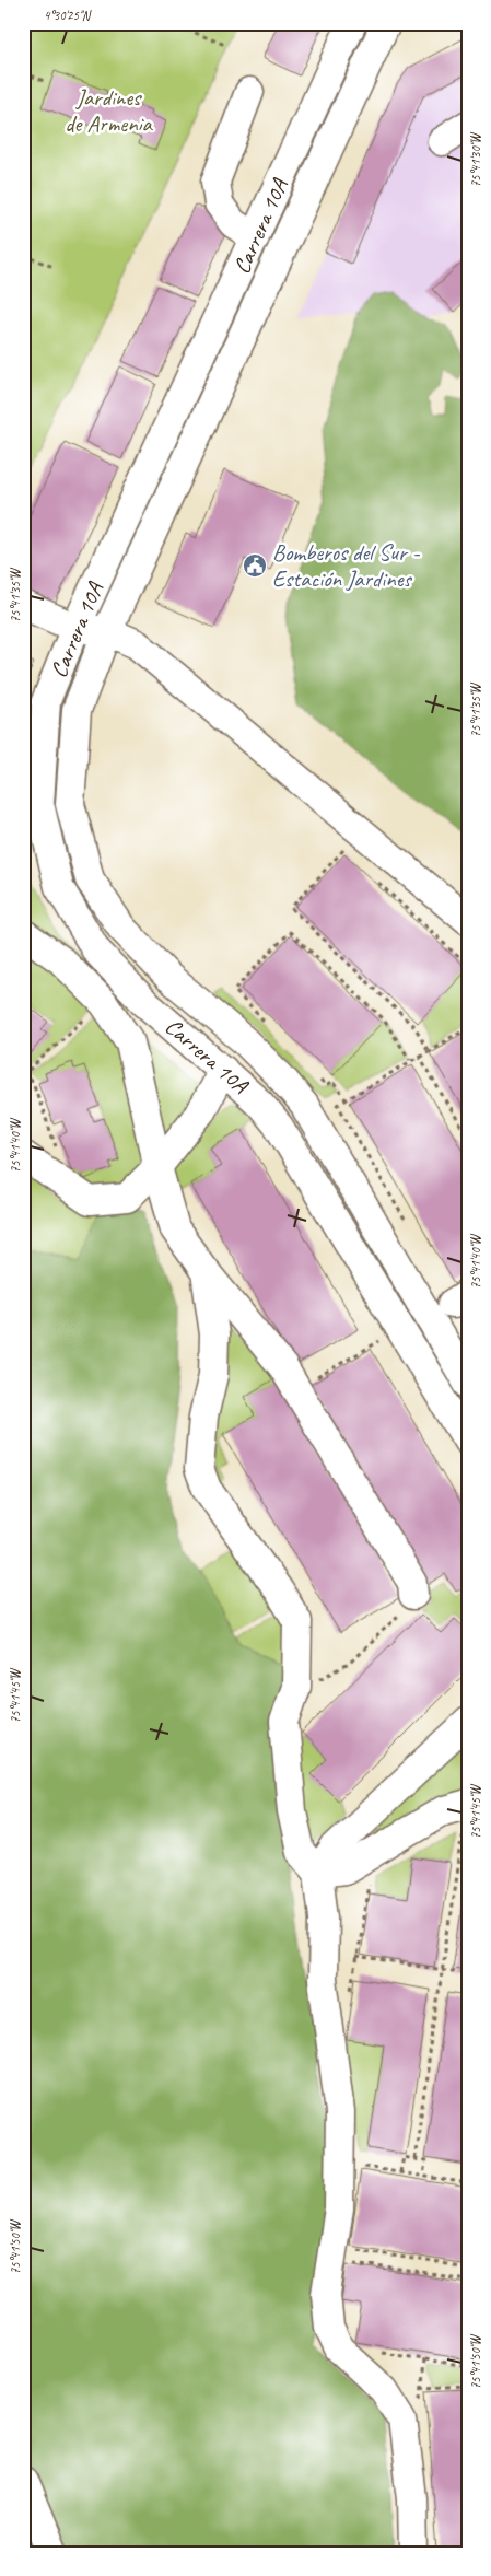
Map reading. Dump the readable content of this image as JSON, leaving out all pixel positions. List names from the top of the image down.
{
  "streets": {
    "street": ["Carrera 10A"]
  },
  "parks": ["Jardines de Armenia"],
  "places": {
    "public building": ["Bomberos del Sur - Estación Jardines"]
  },
  "coordinates": [
    "4°30'25\"N",
    "75°41'30\"W",
    "75°41'35\"W",
    "75°41'40\"W",
    "75°41'45\"W",
    "75°41'50\"W"
  ]
}
